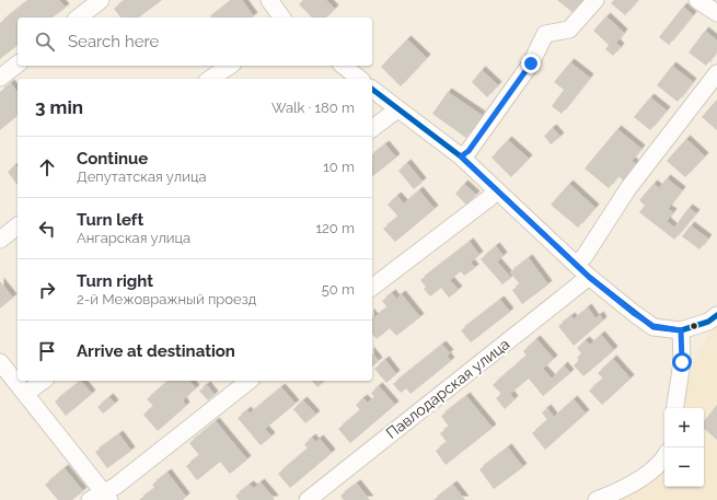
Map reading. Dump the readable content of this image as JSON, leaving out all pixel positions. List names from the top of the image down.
{
  "streets": {
    "street": ["Павлодарская улица"]
  },
  "page": {
    "search": "Search here",
    "heading": ["3 min", "Walk · 180 m"],
    "list": [
      ["Continue", "Депутатская улица", "10 m"],
      ["Turn left", "Ангарская улица", "120 m"],
      ["Turn right", "2-й Межовражный проезд", "50 m"],
      "Arrive at destination"
    ],
    "map_buttons": ["+", "−"]
  }
}
